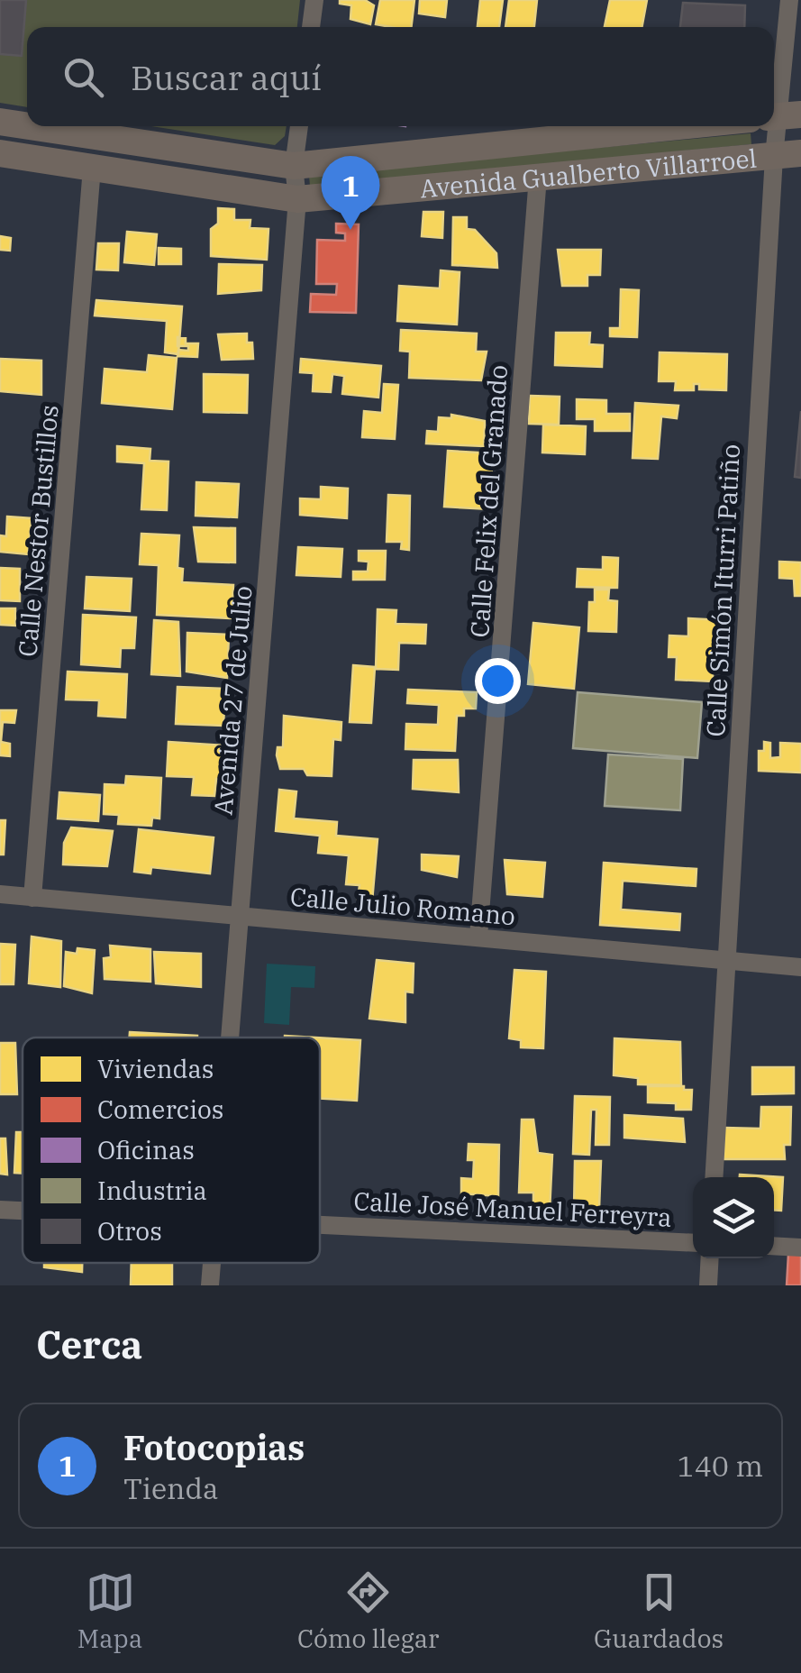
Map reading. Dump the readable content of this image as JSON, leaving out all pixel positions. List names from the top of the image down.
{
  "streets": {
    "main road": ["Avenida Gualberto Villarroel"],
    "street": [
      "Calle Felix del Granado",
      "Calle Nestor Bustillos",
      "Calle Simón Iturri Patiño",
      "Avenida 27 de Julio",
      "Calle Julio Romano",
      "Calle José Manuel Ferreyra"
    ]
  },
  "crossings": [
    ["Avenida Gualberto Villarroel", "Calle Felix del Granado"],
    ["Avenida Gualberto Villarroel", "Calle Nestor Bustillos"],
    ["Avenida Gualberto Villarroel", "Calle Simón Iturri Patiño"],
    ["Avenida Gualberto Villarroel", "Avenida 27 de Julio"],
    ["Calle Felix del Granado", "Calle Julio Romano"],
    ["Calle Nestor Bustillos", "Calle Julio Romano"],
    ["Calle Simón Iturri Patiño", "Calle Julio Romano"],
    ["Avenida 27 de Julio", "Calle Julio Romano"]
  ],
  "legend": [
    "Viviendas",
    "Comercios",
    "Oficinas",
    "Industria",
    "Otros"
  ],
  "page": {
    "search": "Buscar aquí",
    "pins": "1",
    "heading": "Cerca",
    "list": [
      {
        "mark": "1",
        "name": "Fotocopias",
        "note": "Tienda",
        "value": "140 m"
      }
    ],
    "nav": ["Mapa", "Cómo llegar", "Guardados"]
  }
}
